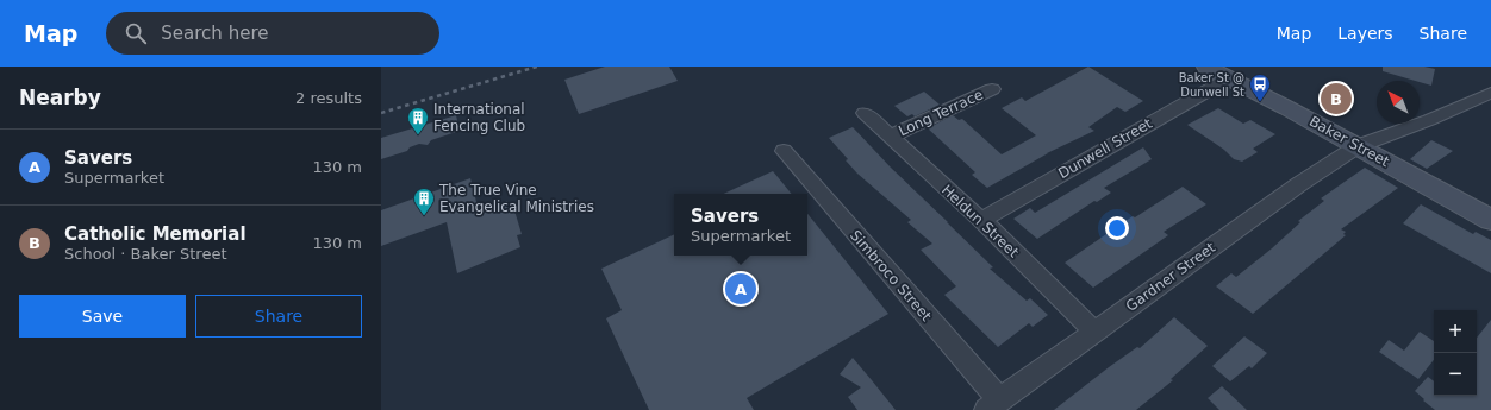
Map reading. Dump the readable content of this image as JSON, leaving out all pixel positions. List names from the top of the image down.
{
  "streets": {
    "street": [
      "Long Terrace",
      "Baker Street",
      "Dunwell Street",
      "Heldun Street",
      "Simbroco Street",
      "Gardner Street"
    ]
  },
  "crossings": [
    ["Long Terrace", "Heldun Street"],
    ["Baker Street", "Dunwell Street"],
    ["Baker Street", "Gardner Street"],
    ["Dunwell Street", "Heldun Street"],
    ["Heldun Street", "Gardner Street"],
    ["Simbroco Street", "Gardner Street"]
  ],
  "places": {
    "bus stop": ["Baker St @ Dunwell St"],
    "building": ["International Fencing Club", "The True Vine Evangelical Ministries"]
  },
  "north": "top left",
  "page": {
    "header": "Map",
    "search": "Search here",
    "nav": ["Map", "Layers", "Share"],
    "heading": ["Nearby", "2 results"],
    "pins": ["B", "A"],
    "list": [
      {
        "mark": "A",
        "name": "Savers",
        "note": "Supermarket",
        "value": "130 m"
      },
      {
        "mark": "B",
        "name": "Catholic Memorial",
        "note": "School · Baker Street",
        "value": "130 m"
      }
    ],
    "popup": ["Savers", "Supermarket"],
    "buttons": ["Save", "Share"],
    "map_buttons": ["+", "−"]
  }
}
